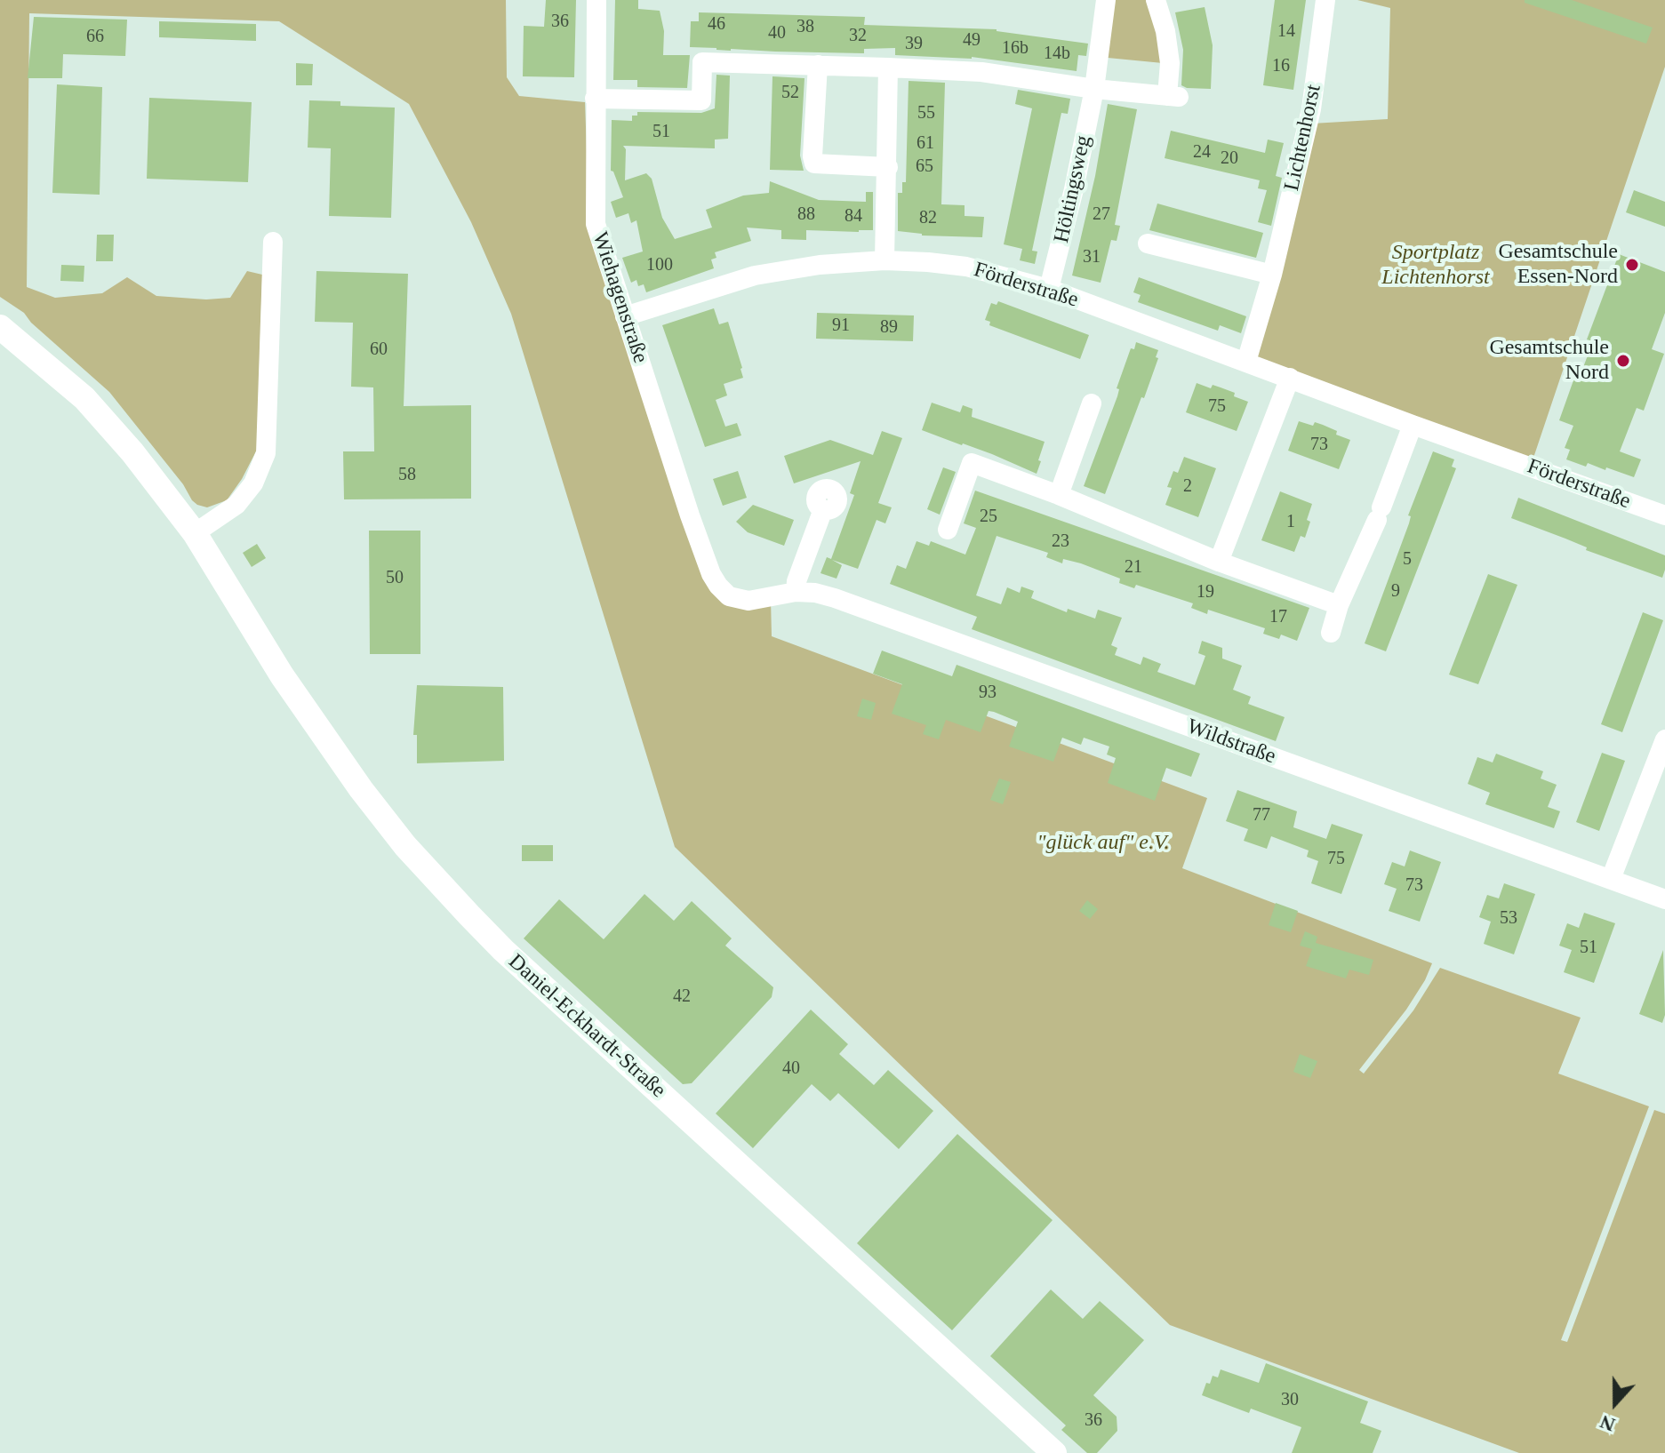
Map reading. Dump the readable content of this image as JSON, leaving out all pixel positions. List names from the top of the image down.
{
  "streets": {
    "street": [
      "Lichtenhorst",
      "Höltingsweg",
      "Förderstraße",
      "Wiehagenstraße",
      "Wildstraße",
      "Daniel-Eckhardt-Straße"
    ]
  },
  "crossings": [
    ["Lichtenhorst", "Förderstraße"],
    ["Höltingsweg", "Förderstraße"],
    ["Förderstraße", "Wiehagenstraße"],
    ["Wiehagenstraße", "Wildstraße"]
  ],
  "parks": ["Sportplatz Lichtenhorst", "\"glück auf\" e.V."],
  "places": ["Gesamtschule Essen-Nord", "Gesamtschule Nord"],
  "house_numbers": [
    "36",
    "46",
    "38",
    "14",
    "40",
    "32",
    "66",
    "49",
    "39",
    "16b",
    "14b",
    "16",
    "52",
    "55",
    "51",
    "61",
    "24",
    "20",
    "65",
    "88",
    "27",
    "84",
    "82",
    "31",
    "100",
    "91",
    "89",
    "60",
    "75",
    "73",
    "58",
    "2",
    "25",
    "1",
    "23",
    "5",
    "21",
    "50",
    "9",
    "19",
    "17",
    "93",
    "77",
    "75",
    "73",
    "53",
    "51",
    "42",
    "40",
    "30",
    "36"
  ],
  "north": "bottom"
}
